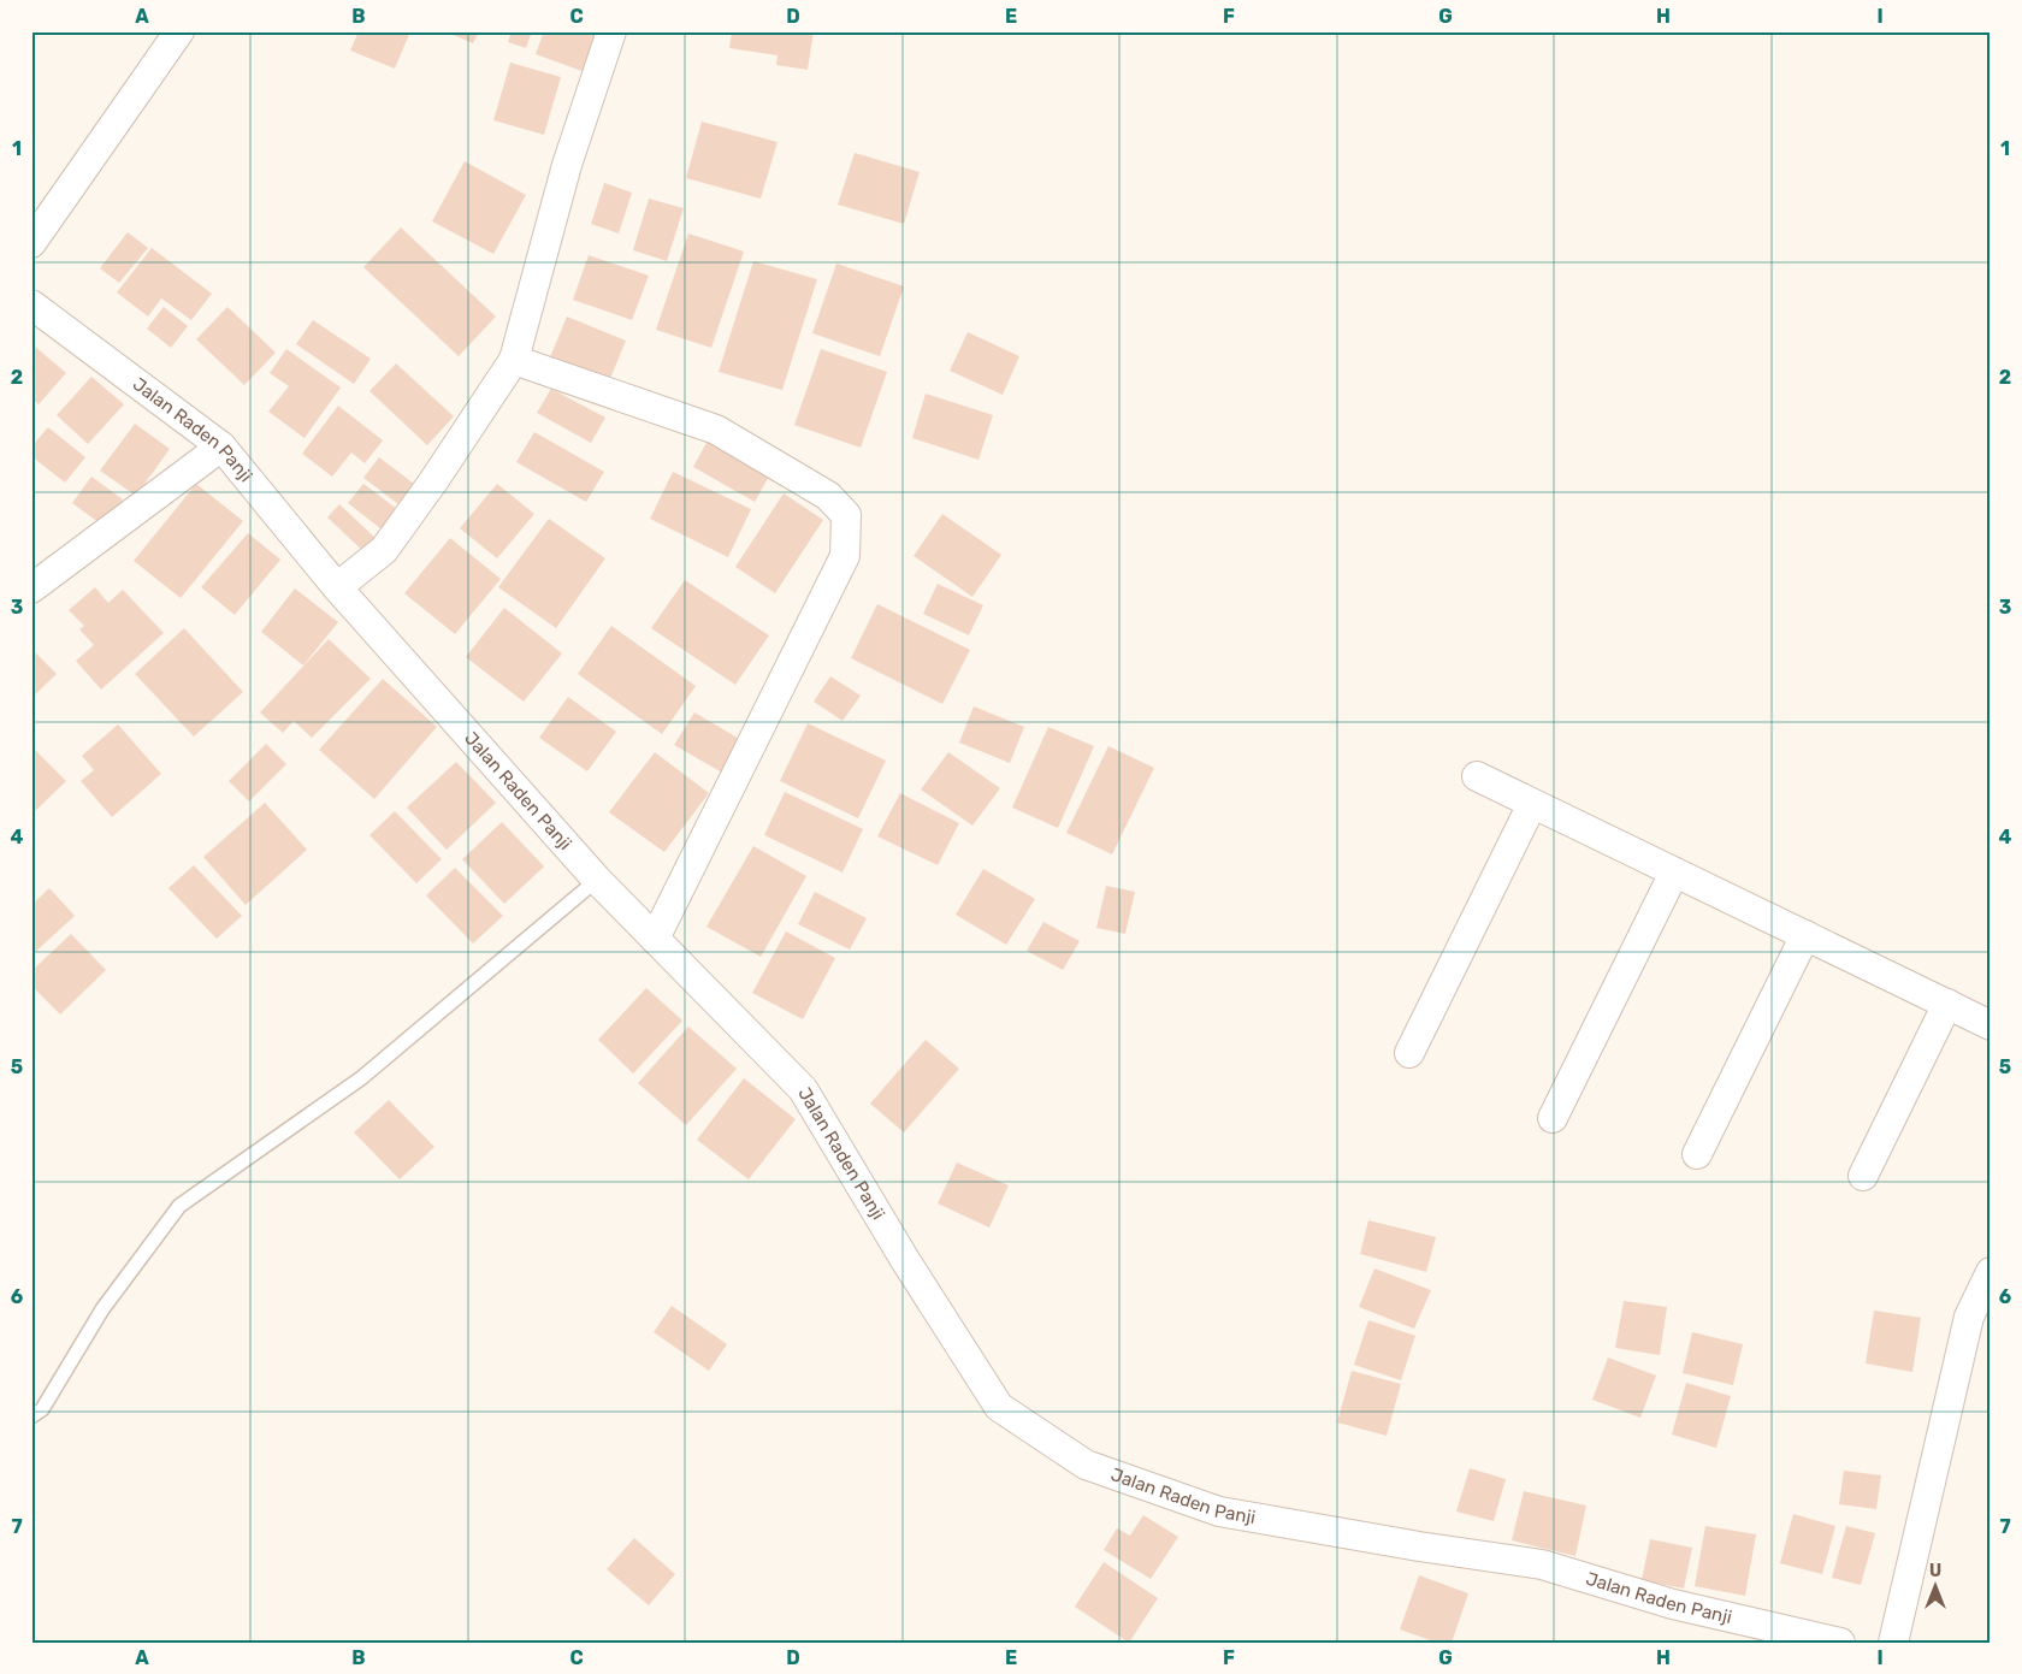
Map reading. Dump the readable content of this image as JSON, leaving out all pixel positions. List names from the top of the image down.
{
  "streets": {
    "street": ["Jalan Raden Panji"]
  },
  "north": "top",
  "grid": {
    "columns": [
      "A",
      "B",
      "C",
      "D",
      "E",
      "F",
      "G",
      "H",
      "I"
    ],
    "rows": [
      "1",
      "2",
      "3",
      "4",
      "5",
      "6",
      "7"
    ]
  }
}
